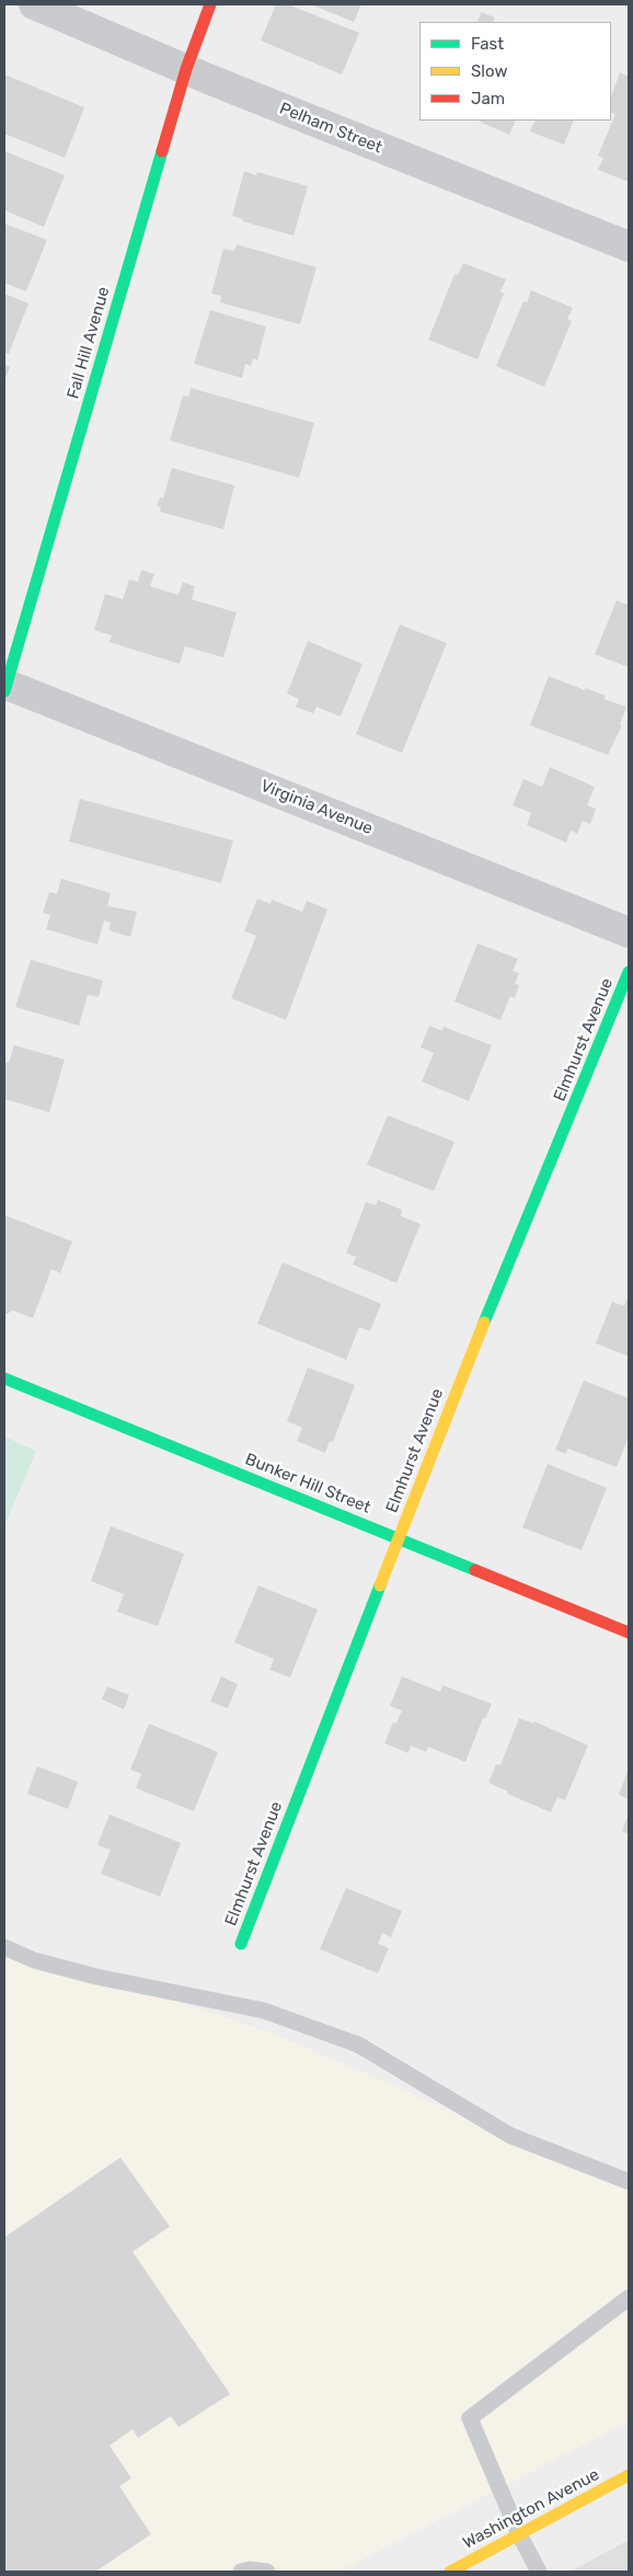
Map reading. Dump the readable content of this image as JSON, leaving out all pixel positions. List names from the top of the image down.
{
  "streets": {
    "street": [
      "Pelham Street",
      "Fall Hill Avenue",
      "Virginia Avenue",
      "Elmhurst Avenue",
      "Bunker Hill Street",
      "Washington Avenue"
    ]
  },
  "crossings": [
    ["Pelham Street", "Fall Hill Avenue"],
    ["Fall Hill Avenue", "Virginia Avenue"],
    ["Elmhurst Avenue", "Bunker Hill Street"]
  ],
  "legend": ["Fast", "Slow", "Jam"]
}
